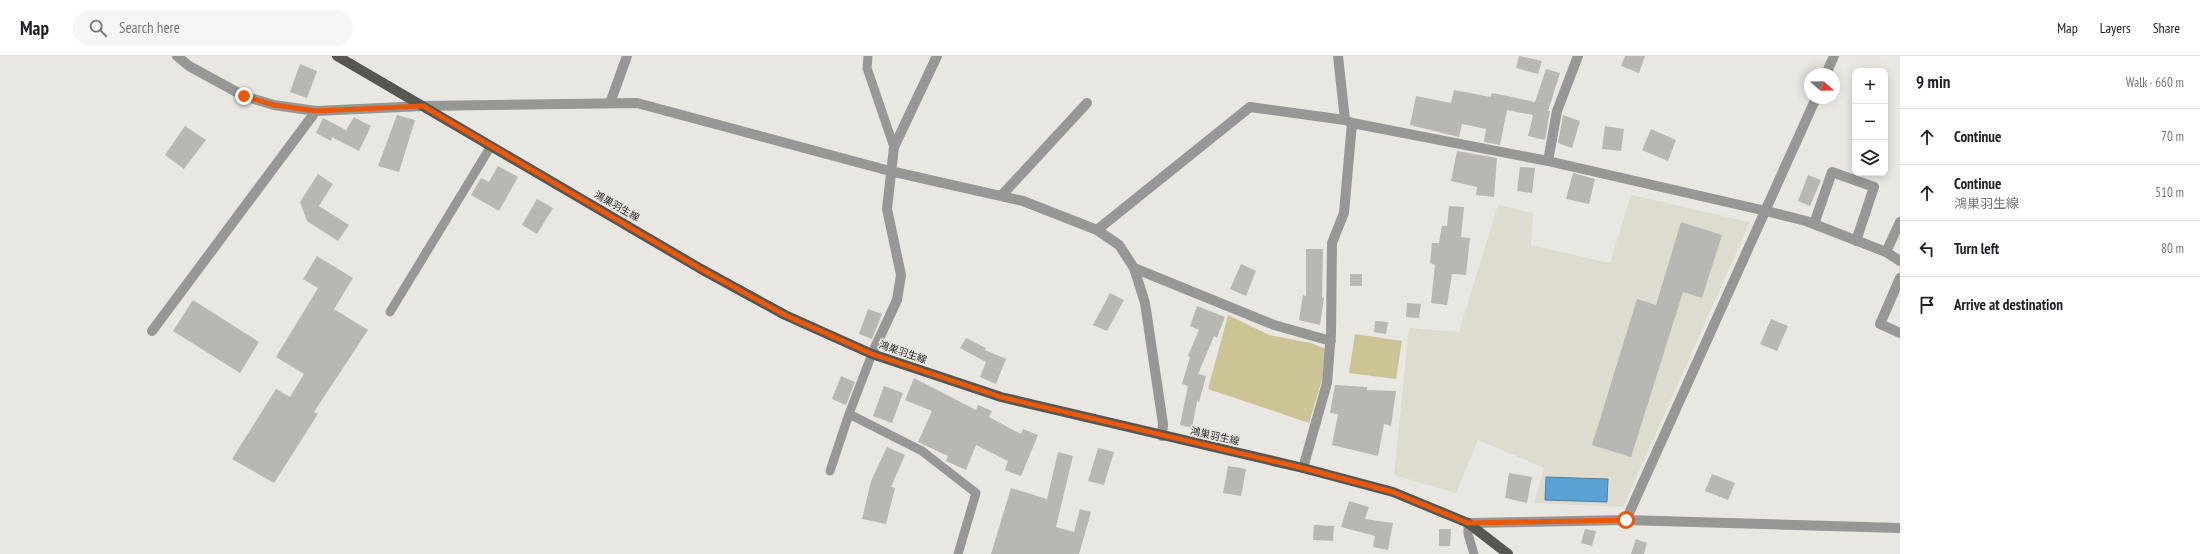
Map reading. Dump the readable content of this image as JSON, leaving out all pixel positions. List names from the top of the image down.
{
  "streets": {
    "main road": ["鴻巣羽生線"]
  },
  "north": "right",
  "page": {
    "header": "Map",
    "search": "Search here",
    "nav": ["Map", "Layers", "Share"],
    "heading": ["9 min", "Walk · 660 m"],
    "map_buttons": ["+", "−"],
    "list": [
      ["Continue", "70 m"],
      ["Continue", "鴻巣羽生線", "510 m"],
      ["Turn left", "80 m"],
      "Arrive at destination"
    ]
  }
}
